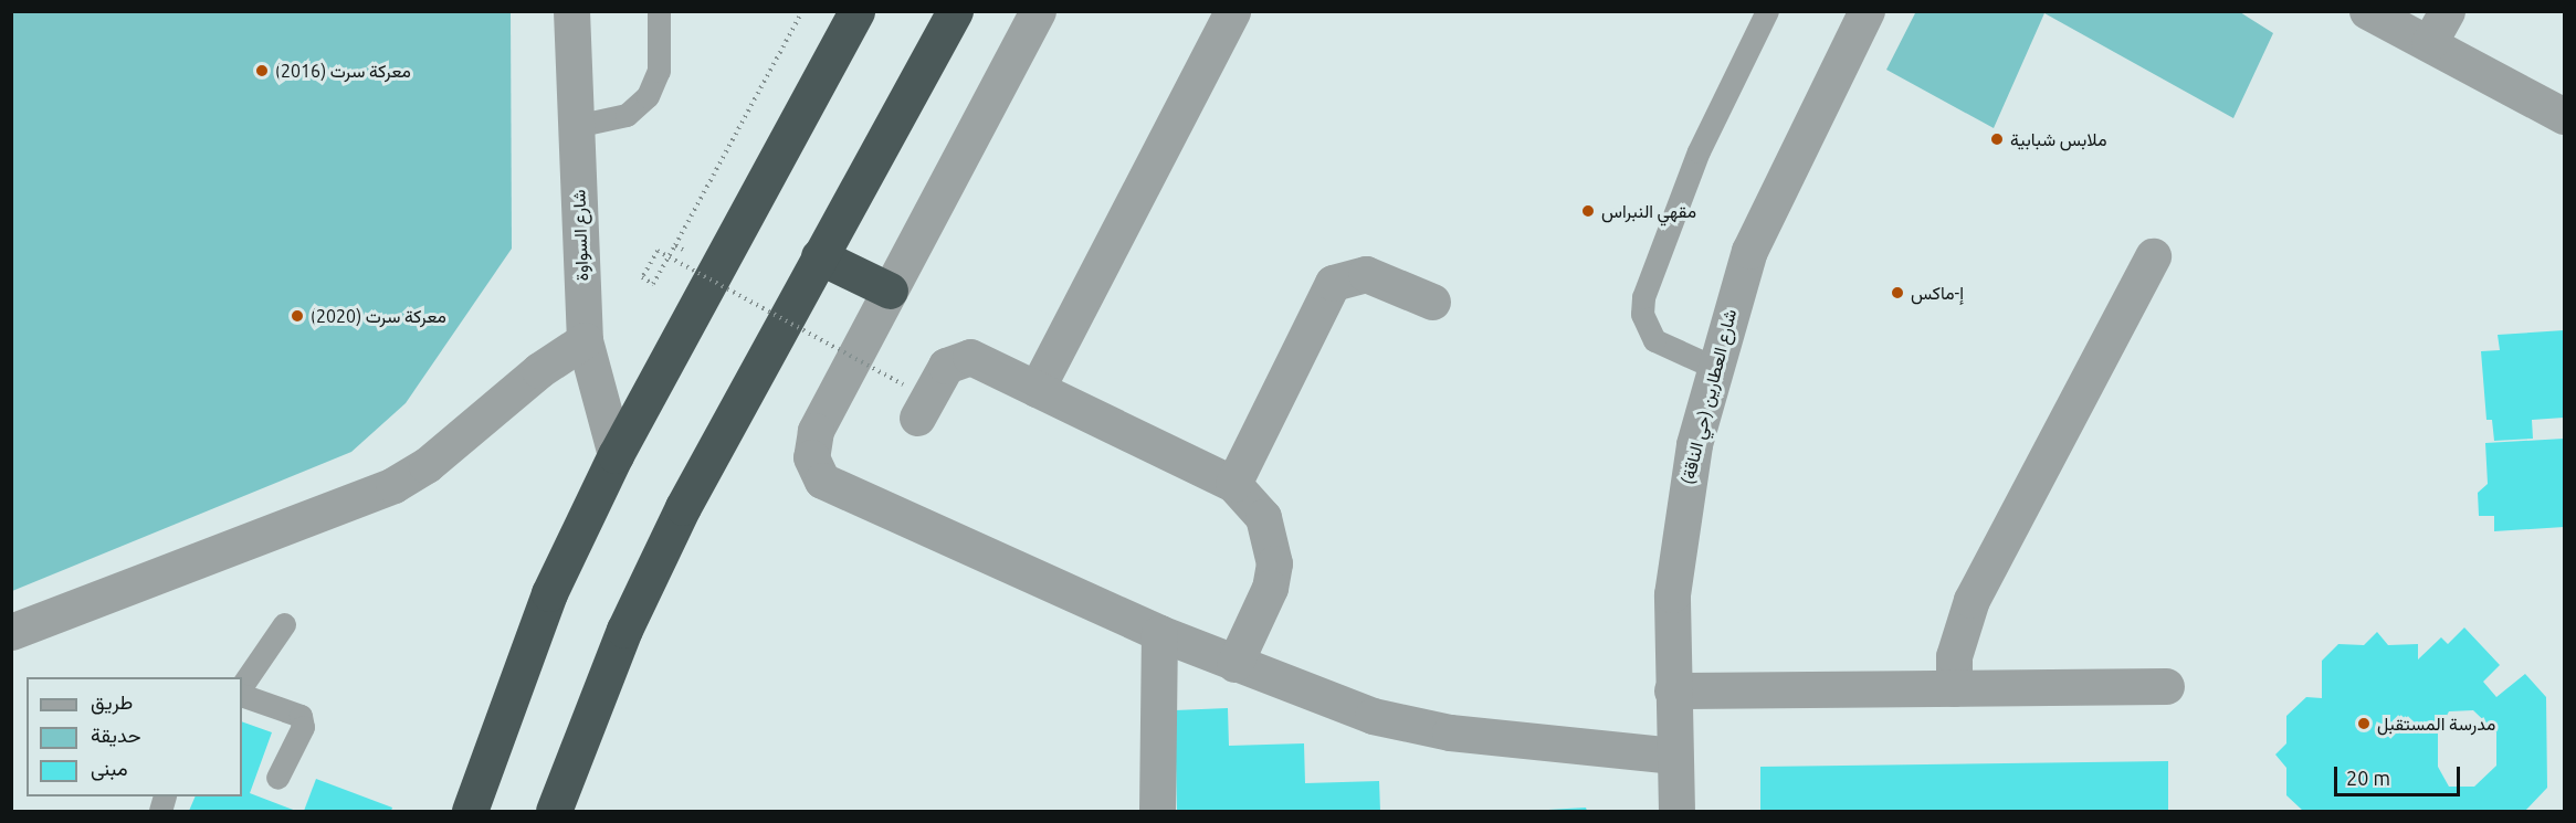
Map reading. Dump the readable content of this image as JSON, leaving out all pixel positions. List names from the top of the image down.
{
  "streets": {
    "street": ["شارع السواوة", "شارع العطارين (حي الناقة)"]
  },
  "places": [
    "معركة سرت (2016)",
    "ملابس شبابية",
    "مقهي النبراس",
    "إ-ماكس",
    "معركة سرت (2020)",
    "مدرسة المستقبل"
  ],
  "legend": ["طريق", "حديقة", "مبنى"],
  "scale_bar": "20 m"
}
